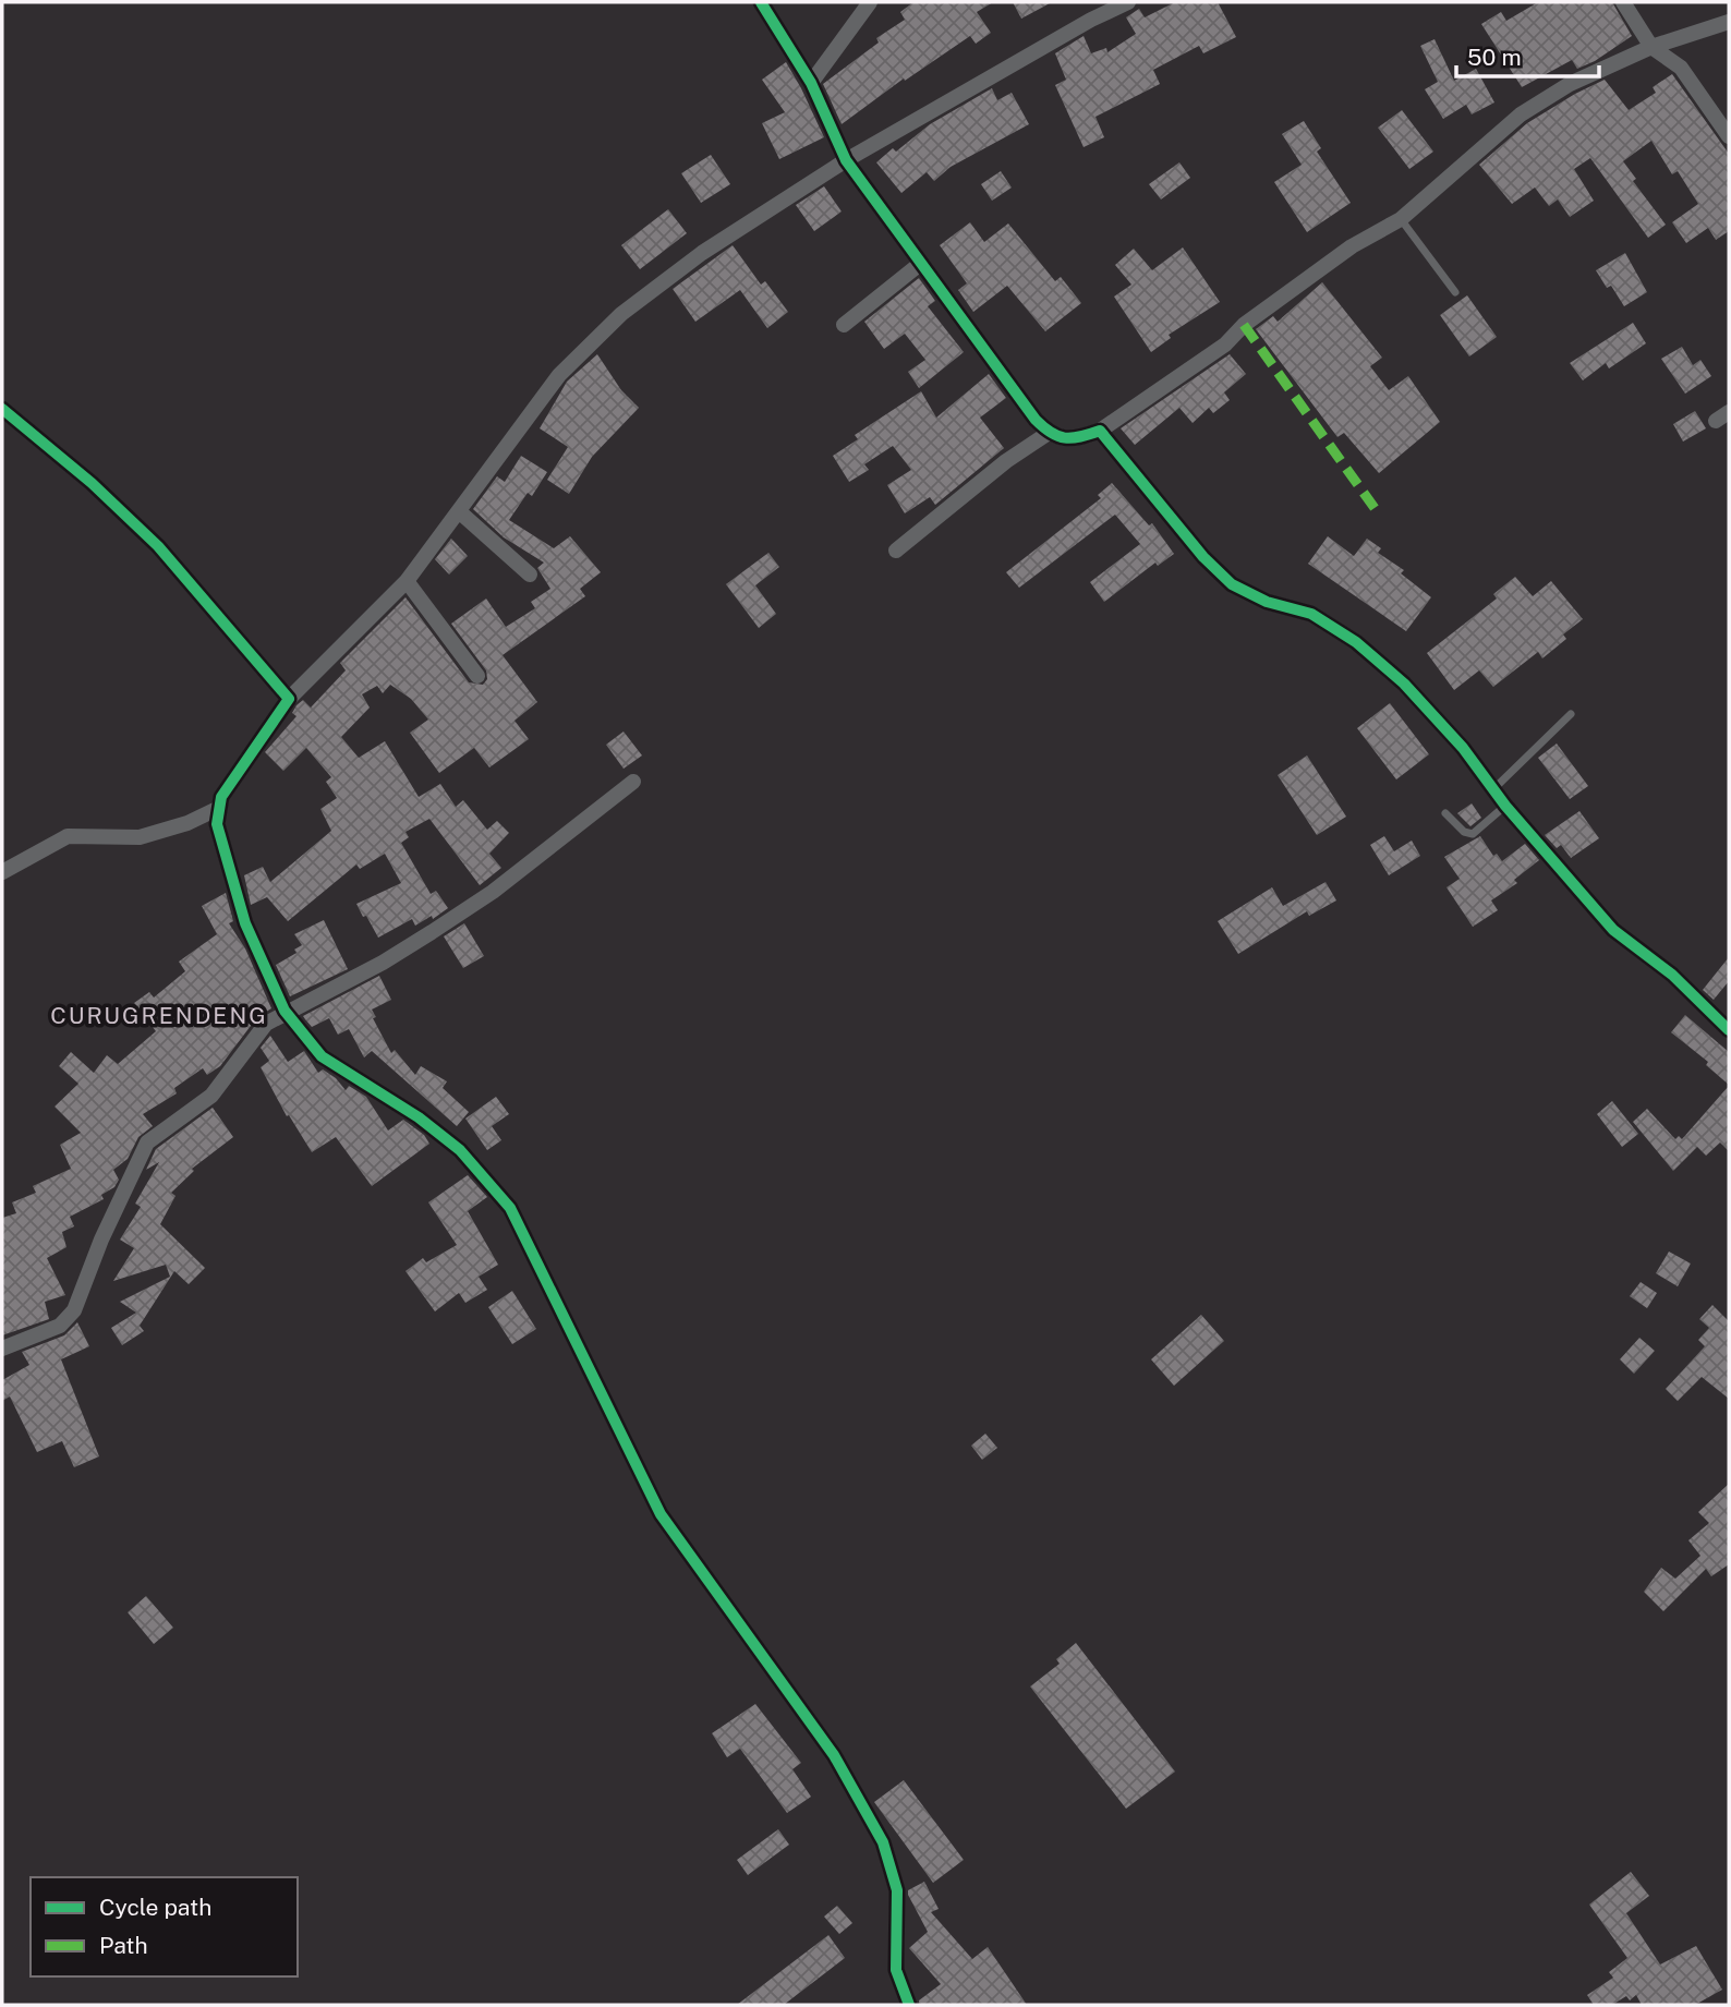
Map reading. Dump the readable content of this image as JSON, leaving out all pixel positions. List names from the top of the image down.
{
  "districts": ["CURUGRENDENG"],
  "legend": ["Cycle path", "Path"],
  "scale_bar": "50 m"
}
